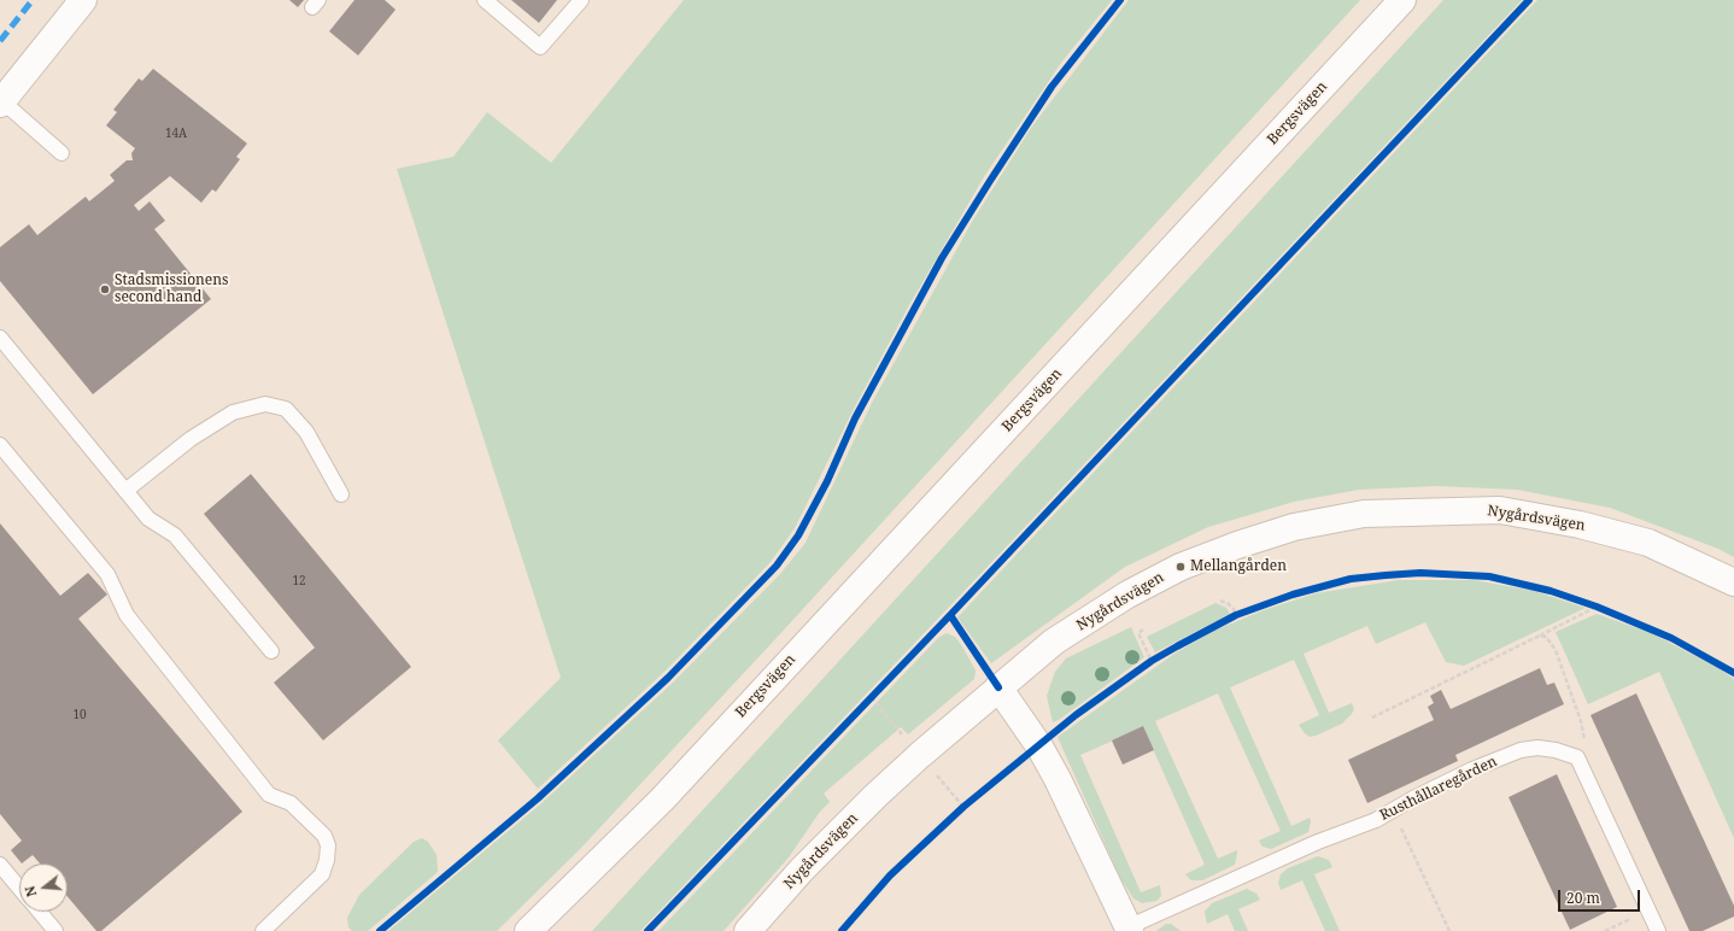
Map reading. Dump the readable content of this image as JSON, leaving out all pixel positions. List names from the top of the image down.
{
  "streets": {
    "street": ["Bergsvägen", "Nygårdsvägen"],
    "lane": ["Rusthållaregården"]
  },
  "places": ["Stadsmissionens second hand", "Mellangården"],
  "house_numbers": ["14A", "12", "10"],
  "scale_bar": "20 m",
  "north": "left"
}
